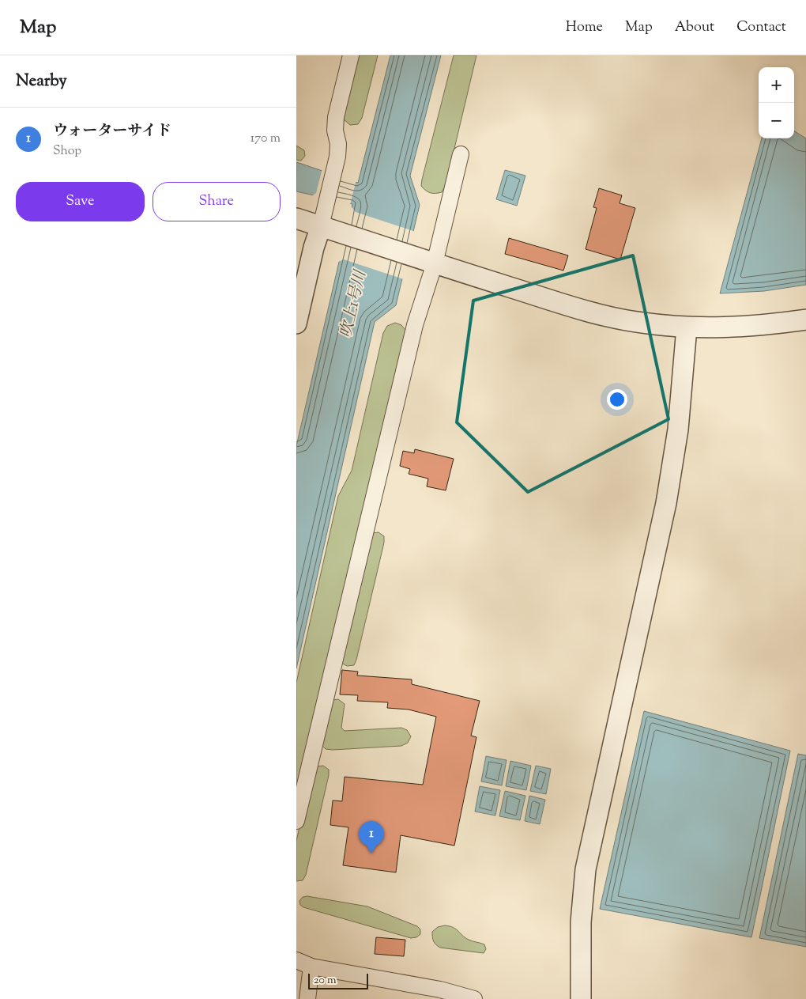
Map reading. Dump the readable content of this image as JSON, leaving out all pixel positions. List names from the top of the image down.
{
  "water": ["吹上1号川"],
  "scale_bar": "20 m",
  "page": {
    "header": "Map",
    "nav": [
      "Home",
      "Map",
      "About",
      "Contact"
    ],
    "heading": "Nearby",
    "map_buttons": ["+", "−"],
    "list": [
      {
        "mark": "1",
        "name": "ウォーターサイド",
        "note": "Shop",
        "value": "170 m"
      }
    ],
    "buttons": ["Save", "Share"],
    "pins": "1",
    "scale": "20 m"
  }
}
